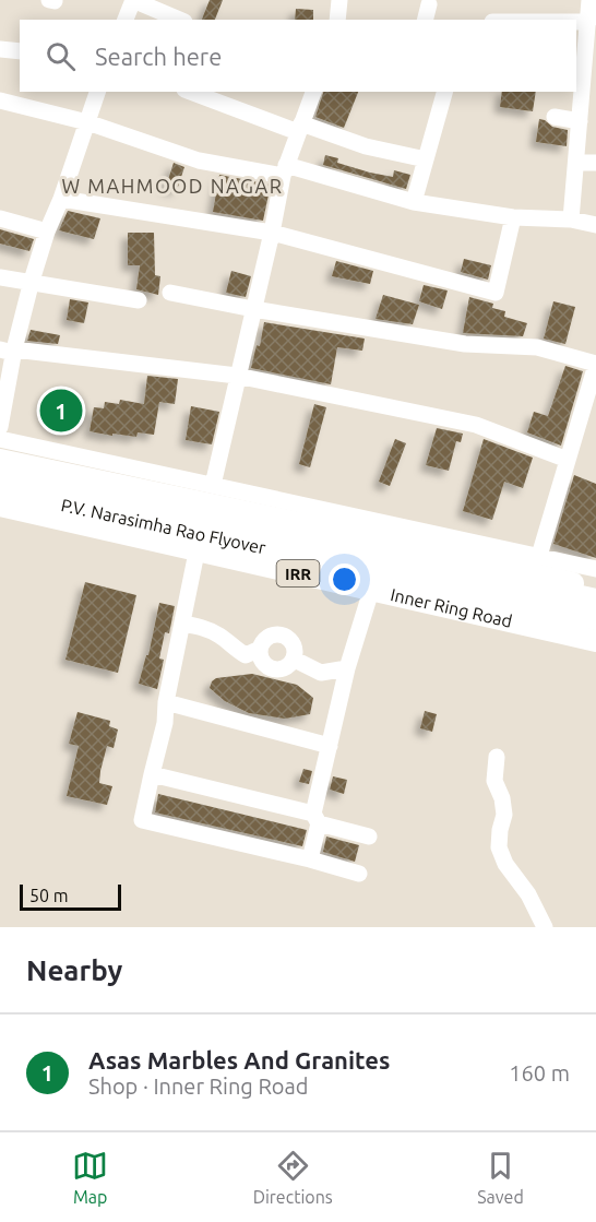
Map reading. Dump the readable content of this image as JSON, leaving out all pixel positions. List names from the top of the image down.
{
  "streets": {
    "highway": ["P.V. Narasimha Rao Flyover"],
    "main road": ["IRR", "Inner Ring Road"]
  },
  "districts": ["W MAHMOOD NAGAR"],
  "scale_bar": "50 m",
  "page": {
    "search": "Search here",
    "pins": "1",
    "scale": "50 m",
    "heading": "Nearby",
    "list": [
      {
        "mark": "1",
        "name": "Asas Marbles And Granites",
        "note": "Shop · Inner Ring Road",
        "value": "160 m"
      }
    ],
    "nav": ["Map", "Directions", "Saved"]
  }
}
